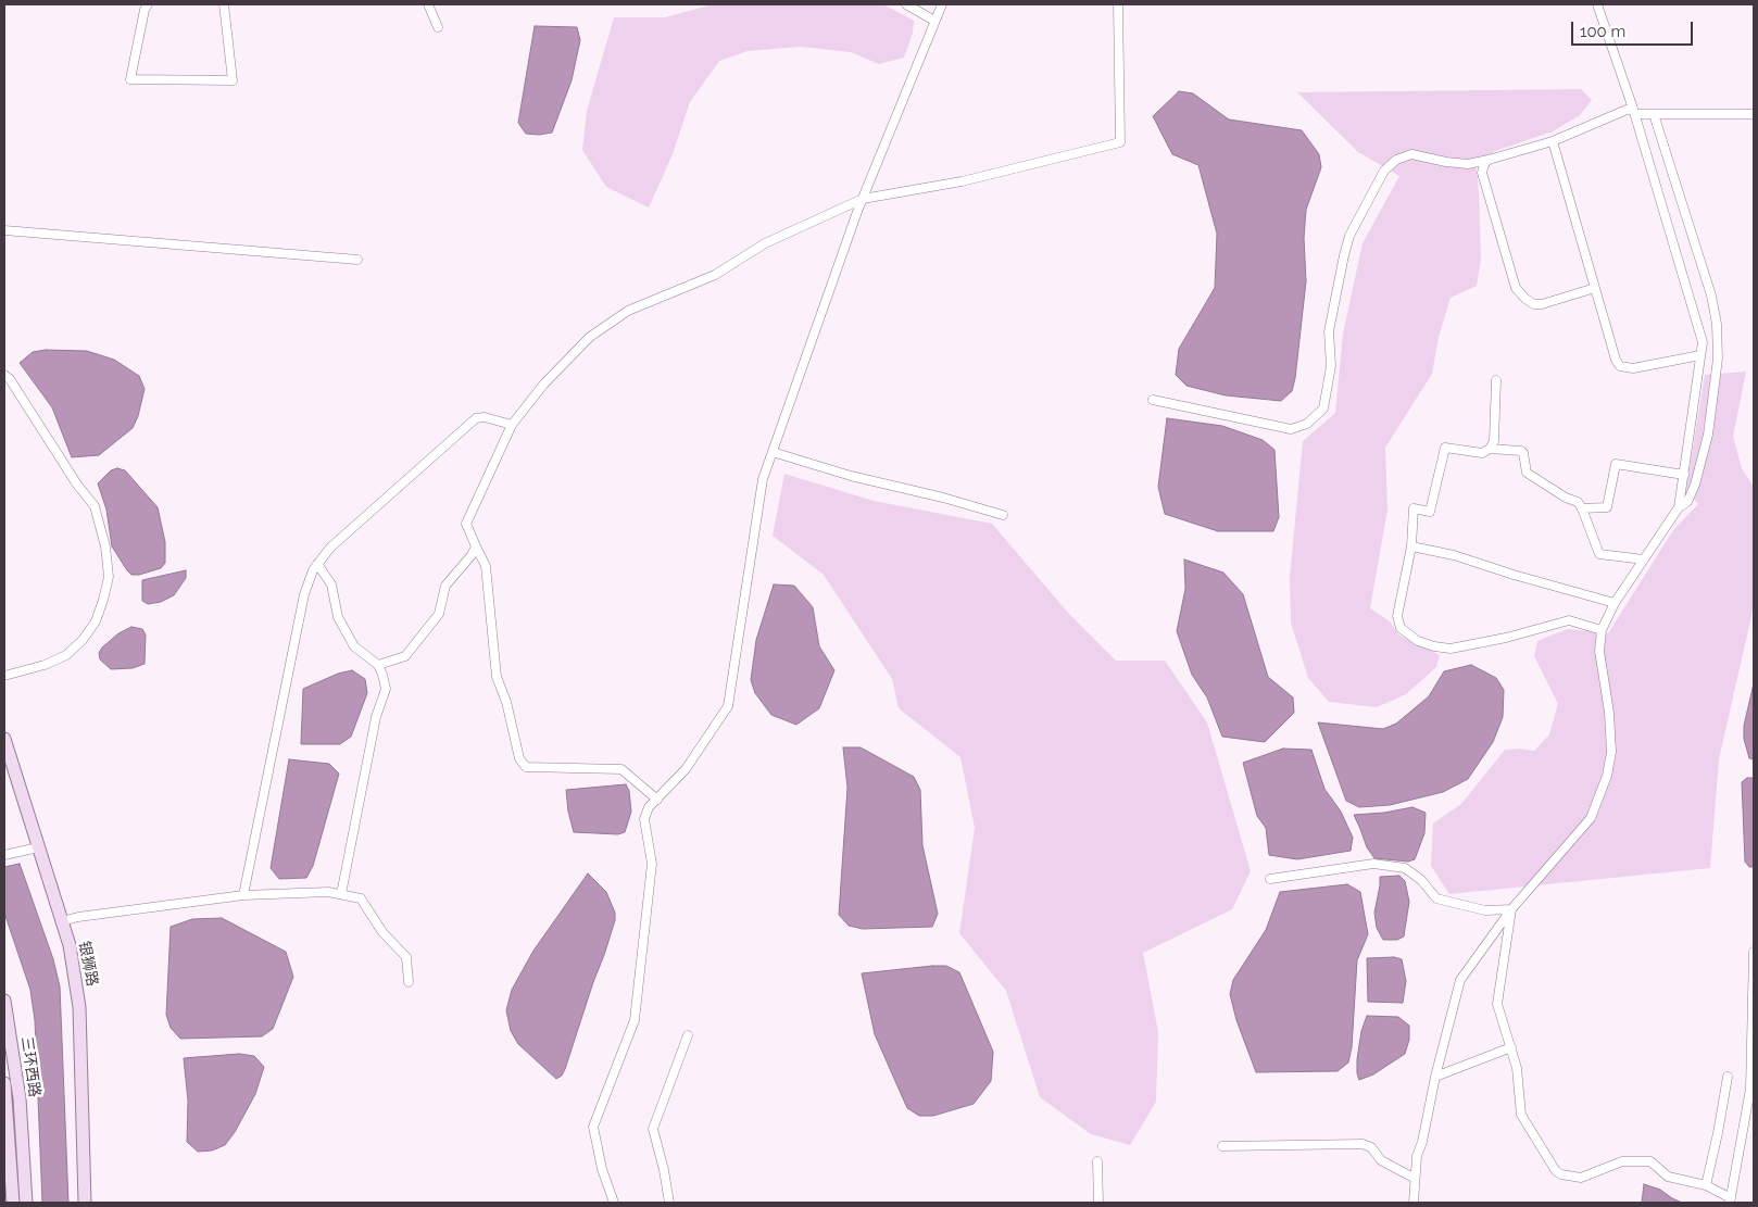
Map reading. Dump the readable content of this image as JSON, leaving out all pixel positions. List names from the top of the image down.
{
  "streets": {
    "main road": ["银狮路", "三环西路"]
  },
  "scale_bar": "100 m"
}
